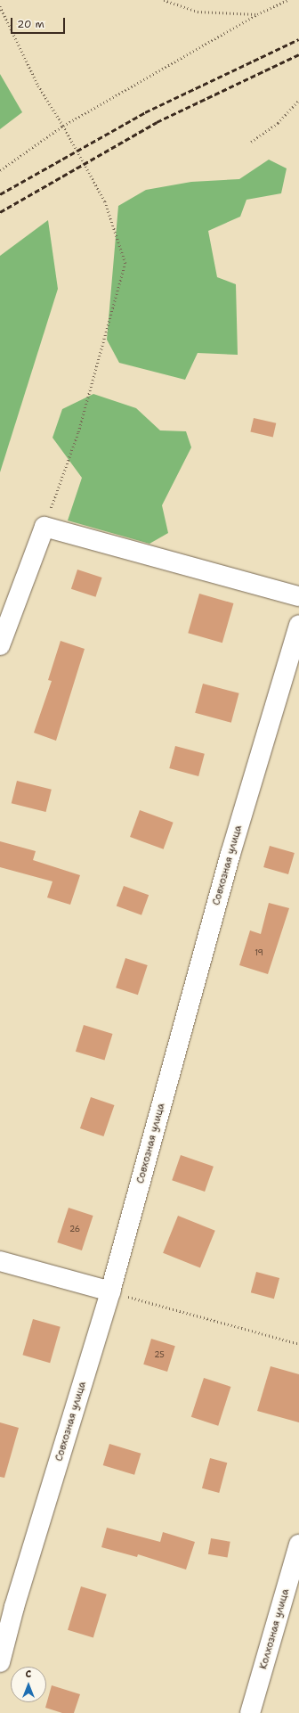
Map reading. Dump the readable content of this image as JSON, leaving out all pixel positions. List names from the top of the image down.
{
  "streets": {
    "street": ["Совхозная улица", "Колхозная улица"]
  },
  "house_numbers": ["19", "26", "25"],
  "scale_bar": "20 m",
  "north": "top"
}
